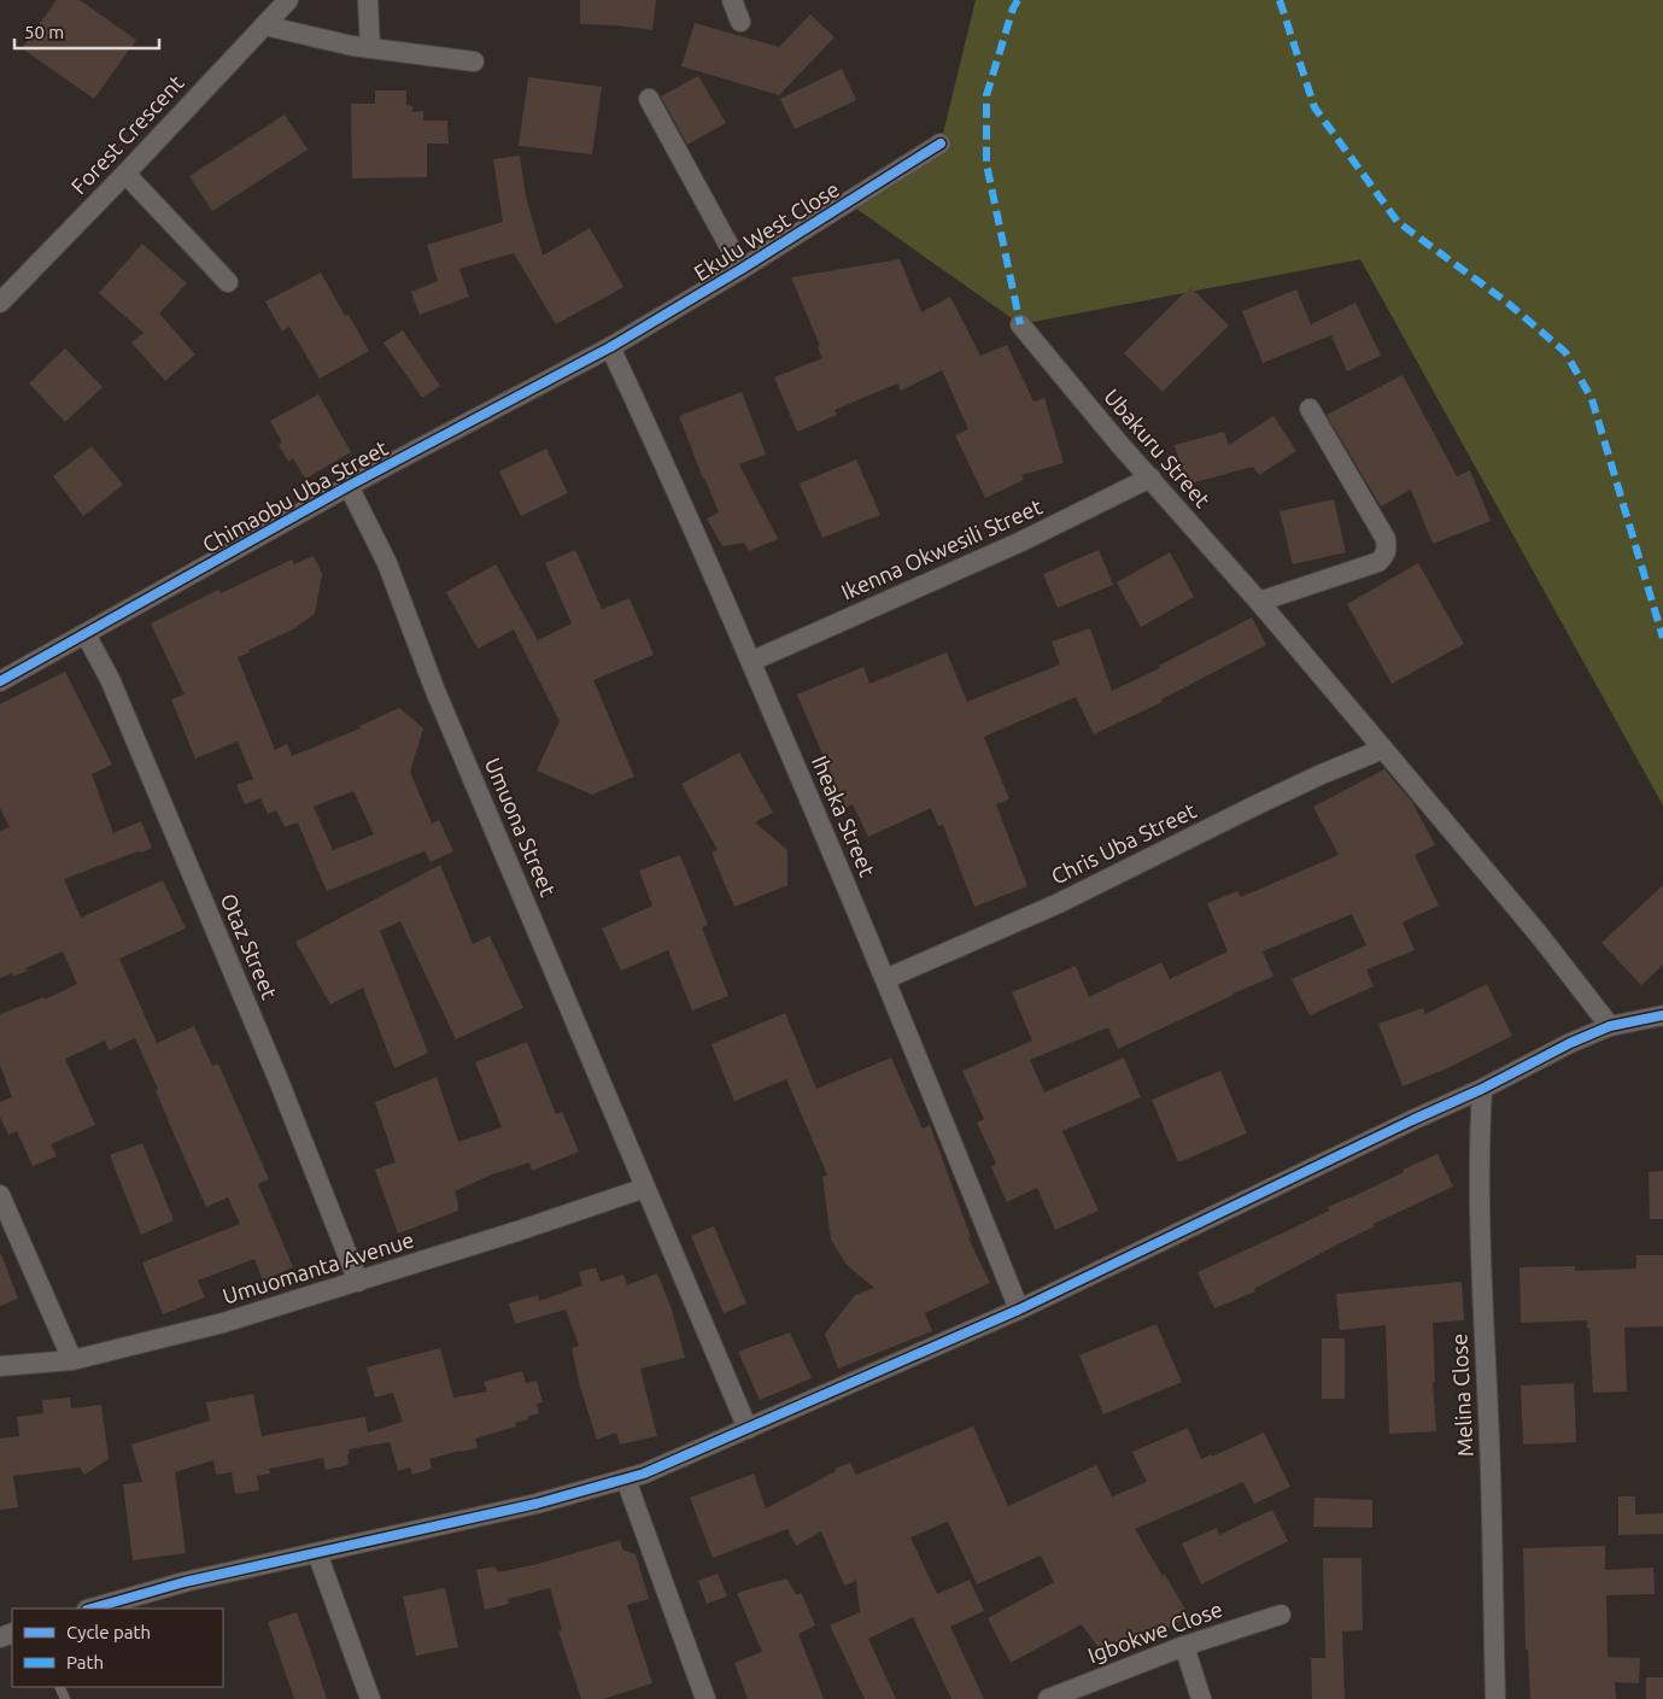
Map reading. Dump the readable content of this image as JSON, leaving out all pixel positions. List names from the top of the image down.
{
  "streets": {
    "street": [
      "Forest Crescent",
      "Ekulu West Close",
      "Ubakuru Street",
      "Chimaobu Uba Street",
      "Ikenna Okwesili Street",
      "Iheaka Street",
      "Umuona Street",
      "Chris Uba Street",
      "Otaz Street",
      "Umuomanta Avenue",
      "Melina Close",
      "Igbokwe Close"
    ]
  },
  "crossings": [
    ["Ekulu West Close", "Chimaobu Uba Street"],
    ["Ekulu West Close", "Iheaka Street"],
    ["Ubakuru Street", "Ikenna Okwesili Street"],
    ["Ubakuru Street", "Chris Uba Street"],
    ["Chimaobu Uba Street", "Iheaka Street"],
    ["Chimaobu Uba Street", "Umuona Street"],
    ["Chimaobu Uba Street", "Otaz Street"],
    ["Ikenna Okwesili Street", "Iheaka Street"],
    ["Iheaka Street", "Chris Uba Street"],
    ["Umuona Street", "Umuomanta Avenue"],
    ["Otaz Street", "Umuomanta Avenue"]
  ],
  "legend": ["Cycle path", "Path"],
  "scale_bar": "50 m"
}
